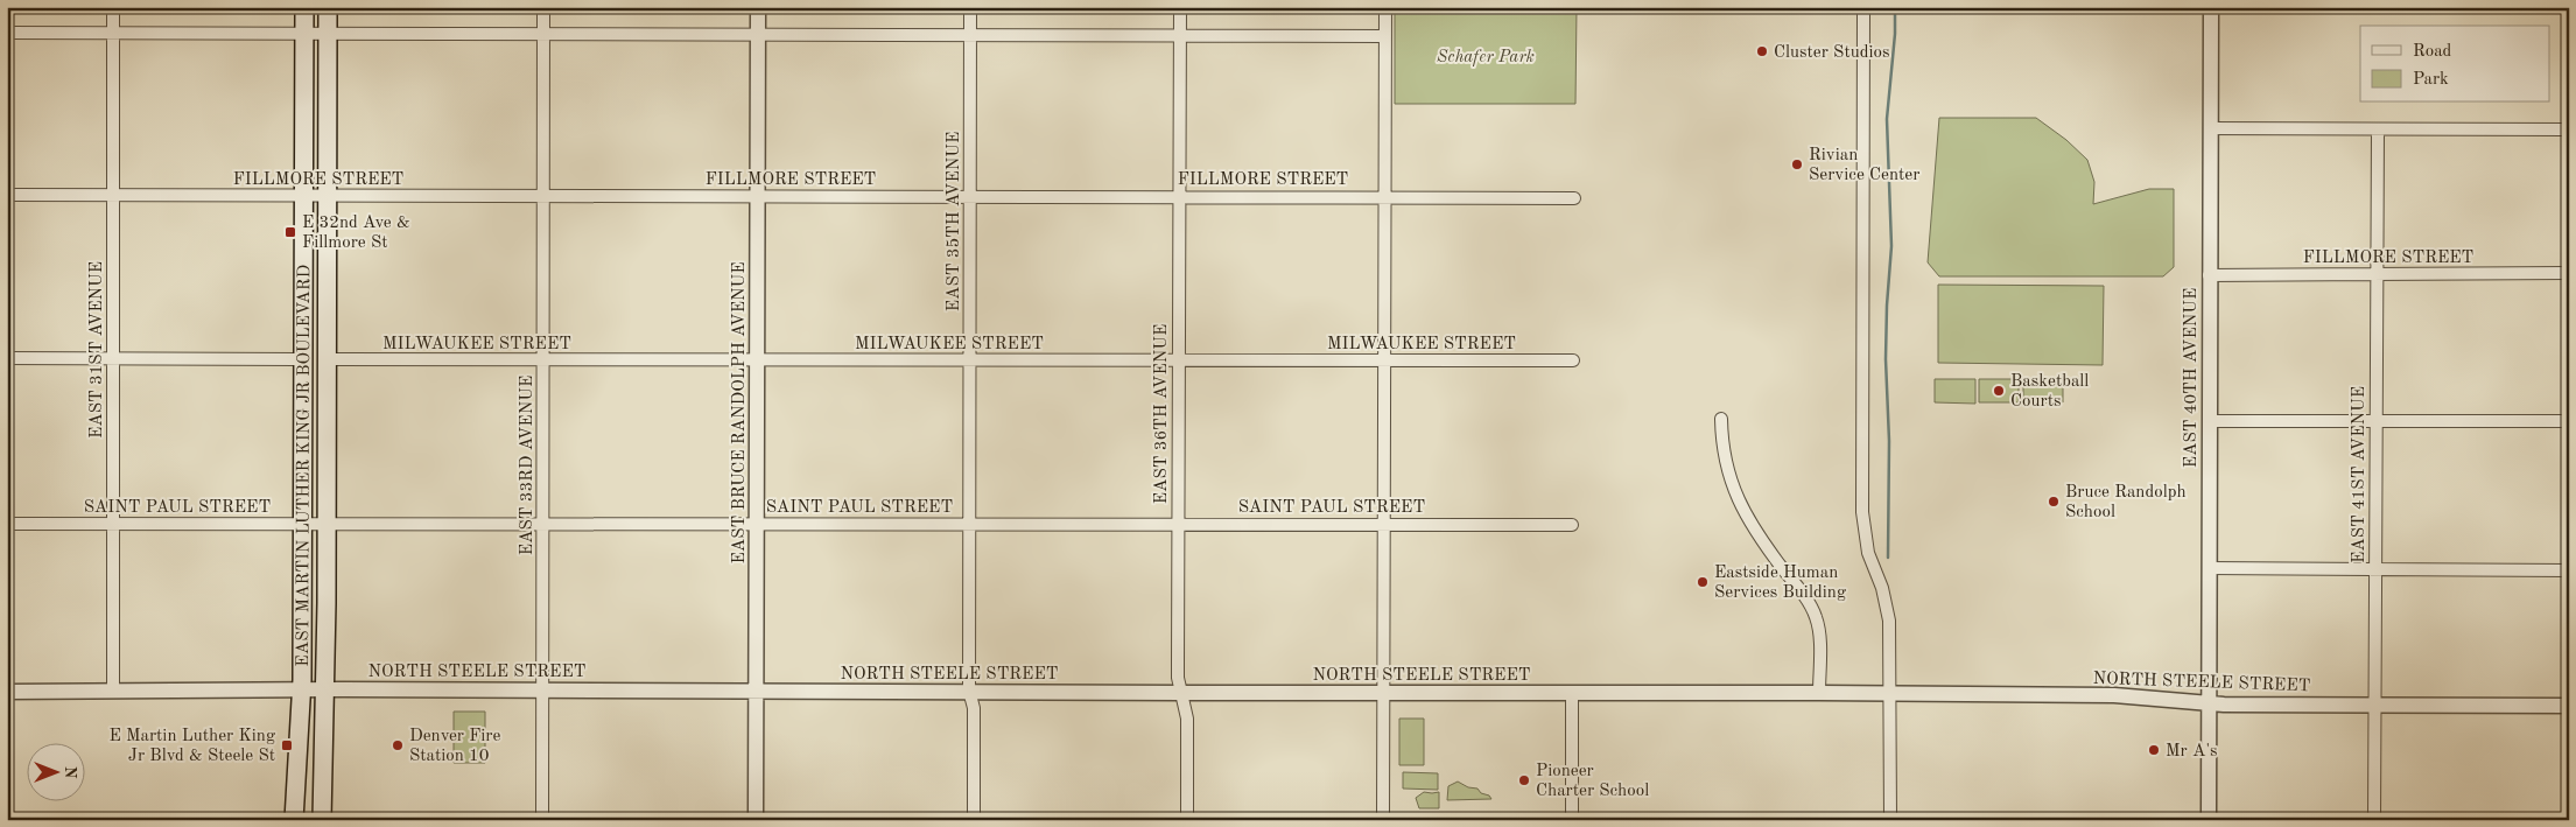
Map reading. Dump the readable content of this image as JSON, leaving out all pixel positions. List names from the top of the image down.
{
  "streets": {
    "main road": ["EAST MARTIN LUTHER KING JR BOULEVARD"],
    "street": [
      "FILLMORE STREET",
      "EAST 35TH AVENUE",
      "MILWAUKEE STREET",
      "EAST 31ST AVENUE",
      "EAST 40TH AVENUE",
      "EAST BRUCE RANDOLPH AVENUE",
      "EAST 36TH AVENUE",
      "EAST 33RD AVENUE",
      "EAST 41ST AVENUE",
      "SAINT PAUL STREET",
      "NORTH STEELE STREET"
    ]
  },
  "crossings": [
    ["FILLMORE STREET", "EAST 35TH AVENUE"],
    ["FILLMORE STREET", "EAST 31ST AVENUE"],
    ["FILLMORE STREET", "EAST 40TH AVENUE"],
    ["FILLMORE STREET", "EAST BRUCE RANDOLPH AVENUE"],
    ["FILLMORE STREET", "EAST 36TH AVENUE"],
    ["FILLMORE STREET", "EAST 33RD AVENUE"],
    ["FILLMORE STREET", "EAST MARTIN LUTHER KING JR BOULEVARD"],
    ["FILLMORE STREET", "EAST 41ST AVENUE"],
    ["EAST 35TH AVENUE", "MILWAUKEE STREET"],
    ["EAST 35TH AVENUE", "SAINT PAUL STREET"],
    ["EAST 35TH AVENUE", "NORTH STEELE STREET"],
    ["MILWAUKEE STREET", "EAST BRUCE RANDOLPH AVENUE"],
    ["MILWAUKEE STREET", "EAST 36TH AVENUE"],
    ["MILWAUKEE STREET", "EAST 33RD AVENUE"],
    ["MILWAUKEE STREET", "EAST MARTIN LUTHER KING JR BOULEVARD"],
    ["EAST 31ST AVENUE", "SAINT PAUL STREET"],
    ["EAST 31ST AVENUE", "NORTH STEELE STREET"],
    ["EAST 40TH AVENUE", "NORTH STEELE STREET"],
    ["EAST BRUCE RANDOLPH AVENUE", "SAINT PAUL STREET"],
    ["EAST BRUCE RANDOLPH AVENUE", "NORTH STEELE STREET"],
    ["EAST 36TH AVENUE", "SAINT PAUL STREET"],
    ["EAST 36TH AVENUE", "NORTH STEELE STREET"],
    ["EAST 33RD AVENUE", "SAINT PAUL STREET"],
    ["EAST 33RD AVENUE", "NORTH STEELE STREET"],
    ["EAST MARTIN LUTHER KING JR BOULEVARD", "SAINT PAUL STREET"],
    ["EAST MARTIN LUTHER KING JR BOULEVARD", "NORTH STEELE STREET"],
    ["EAST 41ST AVENUE", "NORTH STEELE STREET"]
  ],
  "parks": ["Schafer Park"],
  "places": {
    "other": [
      "Cluster Studios",
      "Rivian Service Center",
      "Basketball Courts",
      "Bruce Randolph School",
      "Eastside Human Services Building",
      "Denver Fire Station 10",
      "Mr A's",
      "Pioneer Charter School"
    ],
    "transit": ["E 32nd Ave & Fillmore St", "E Martin Luther King Jr Blvd & Steele St"]
  },
  "legend": ["Road", "Park"],
  "north": "right"
}
